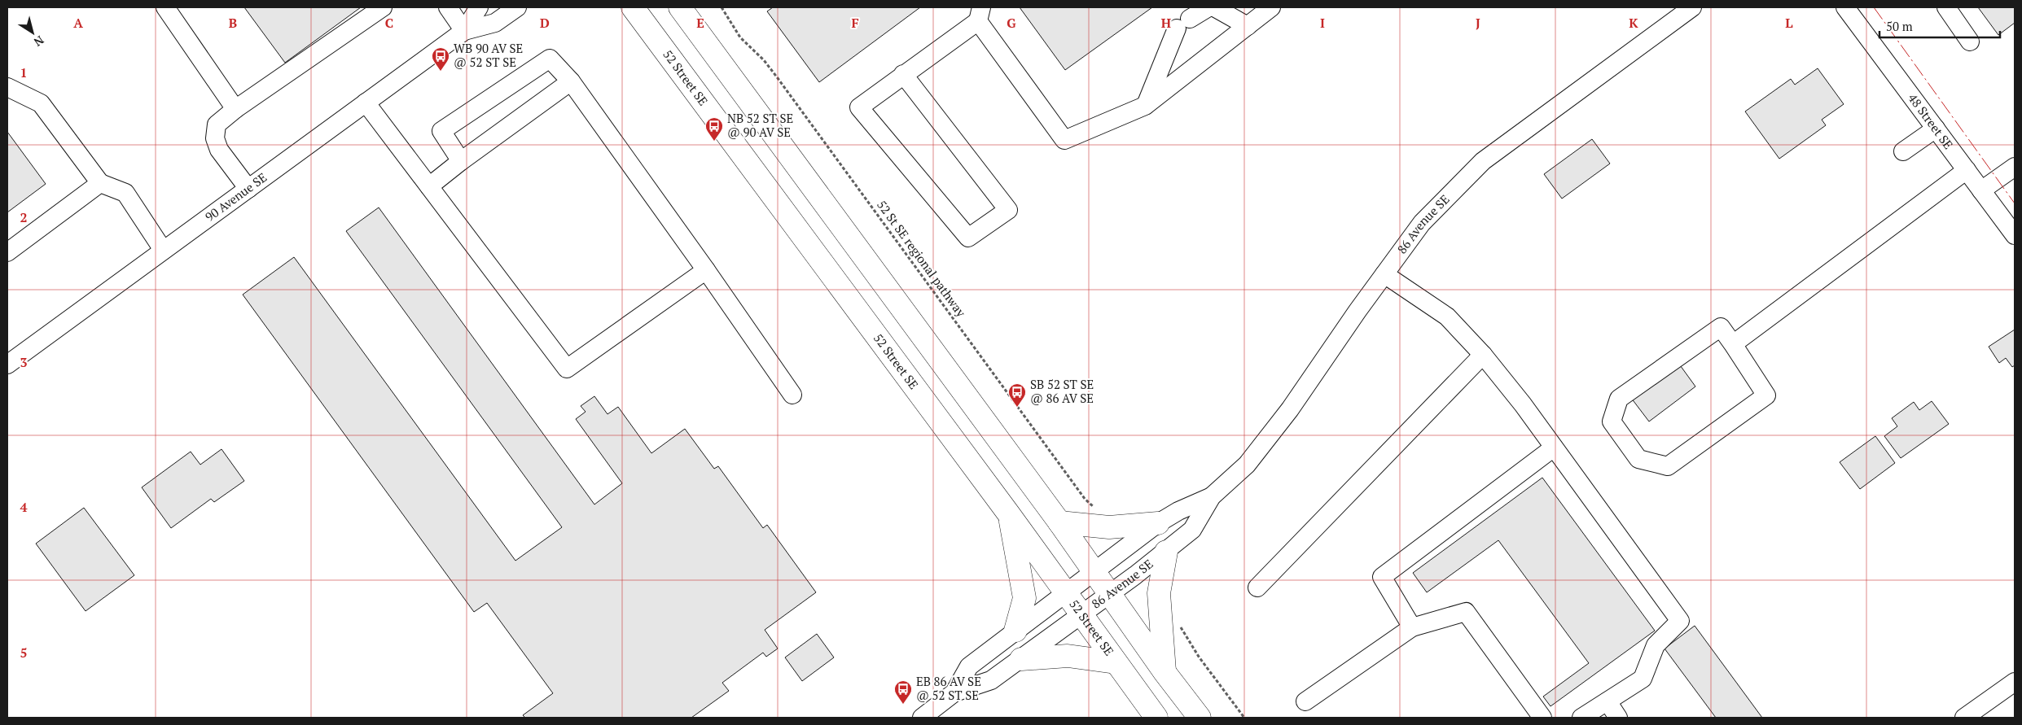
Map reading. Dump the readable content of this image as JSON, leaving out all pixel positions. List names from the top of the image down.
{
  "streets": {
    "main road": ["52 Street SE"],
    "street": ["48 Street SE", "90 Avenue SE", "86 Avenue SE"],
    "path": ["52 St SE regional pathway"]
  },
  "crossings": [
    ["52 Street SE", "86 Avenue SE"]
  ],
  "places": {
    "bus stop": [
      "WB 90 AV SE @ 52 ST SE",
      "NB 52 ST SE @ 90 AV SE",
      "SB 52 ST SE @ 86 AV SE",
      "EB 86 AV SE @ 52 ST SE"
    ]
  },
  "scale_bar": "50 m",
  "north": "bottom right",
  "grid": {
    "columns": [
      "A",
      "B",
      "C",
      "D",
      "E",
      "F",
      "G",
      "H",
      "I",
      "J",
      "K",
      "L"
    ],
    "rows": [
      "1",
      "2",
      "3",
      "4",
      "5"
    ]
  }
}
